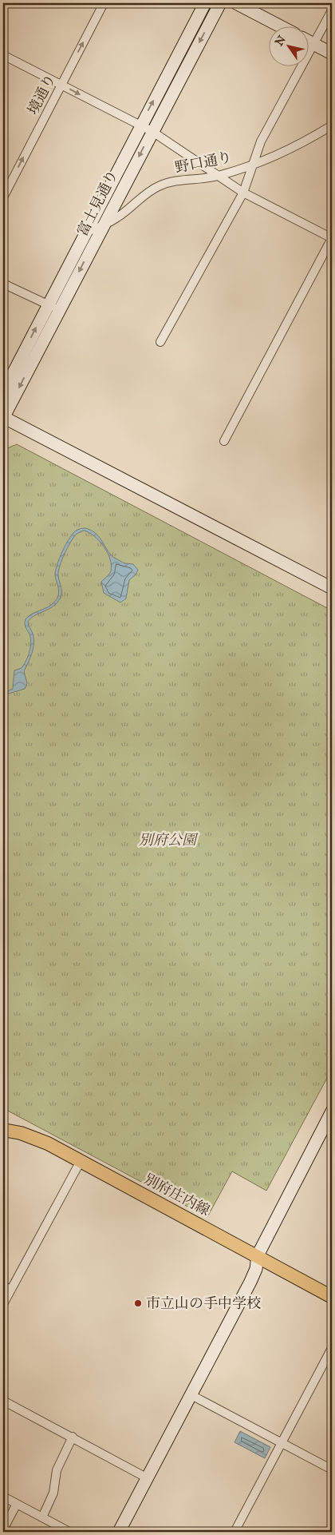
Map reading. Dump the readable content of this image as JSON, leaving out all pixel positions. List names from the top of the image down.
{
  "streets": {
    "main road": ["別府庄内線"],
    "street": ["境通り", "野口通り", "富士見通り"]
  },
  "crossings": [
    ["野口通り", "富士見通り"]
  ],
  "one_way": ["境通り"],
  "parks": ["別府公園"],
  "places": ["市立山の手中学校"],
  "north": "top left"
}
